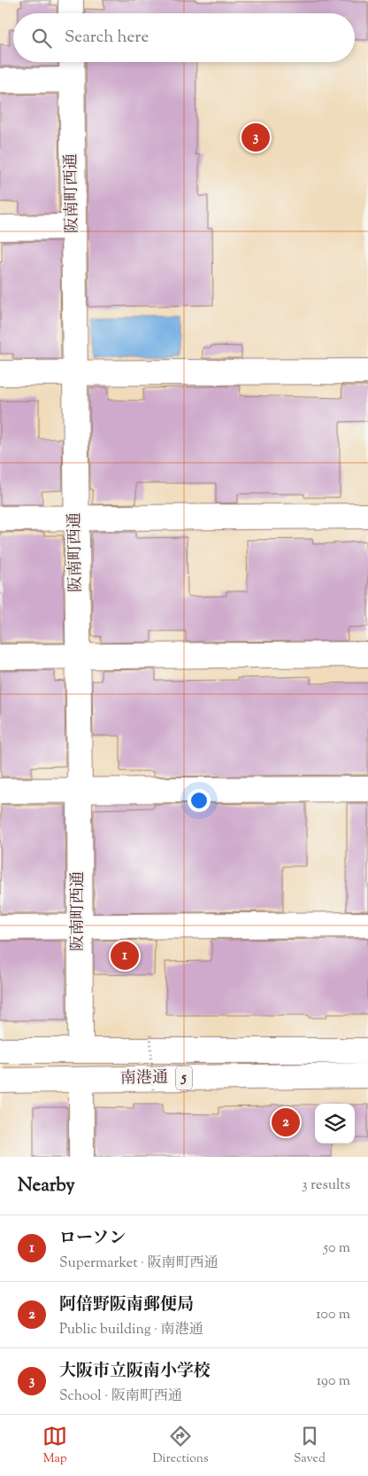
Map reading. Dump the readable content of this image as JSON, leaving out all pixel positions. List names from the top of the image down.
{
  "streets": {
    "street": ["阪南町西通", "5", "南港通"]
  },
  "crossings": [
    ["阪南町西通", "南港通"]
  ],
  "page": {
    "search": "Search here",
    "pins": ["3", "1", "2"],
    "heading": ["Nearby", "3 results"],
    "list": [
      {
        "mark": "1",
        "name": "ローソン",
        "note": "Supermarket · 阪南町西通",
        "value": "50 m"
      },
      {
        "mark": "2",
        "name": "阿倍野阪南郵便局",
        "note": "Public building · 南港通",
        "value": "100 m"
      },
      {
        "mark": "3",
        "name": "大阪市立阪南小学校",
        "note": "School · 阪南町西通",
        "value": "190 m"
      }
    ],
    "nav": ["Map", "Directions", "Saved"]
  }
}
